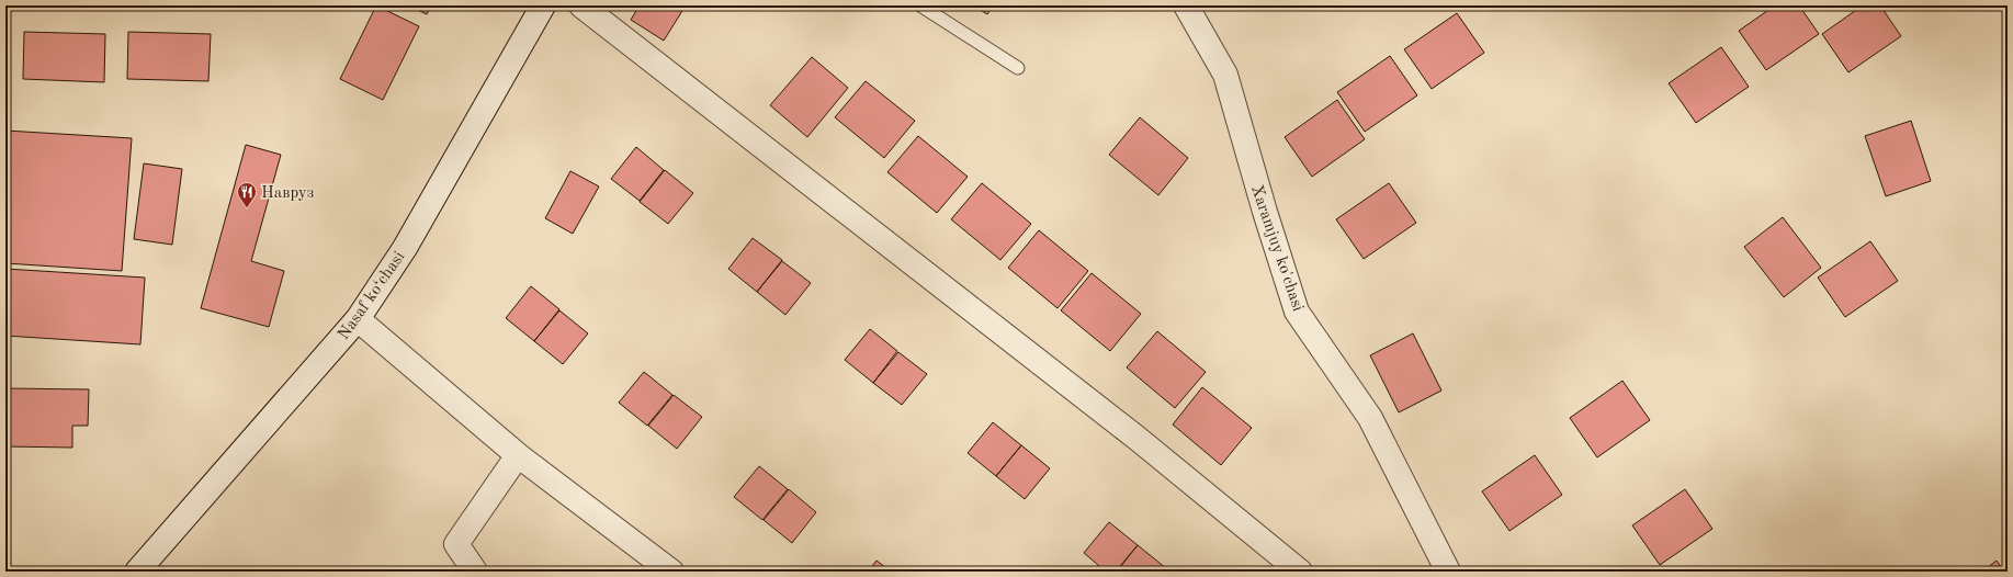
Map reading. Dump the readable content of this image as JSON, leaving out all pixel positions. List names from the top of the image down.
{
  "streets": {
    "street": ["Xaramjuy ko'chasi", "Nasaf ko‘chasi"]
  },
  "places": {
    "restaurant": ["Навруз"]
  }
}
